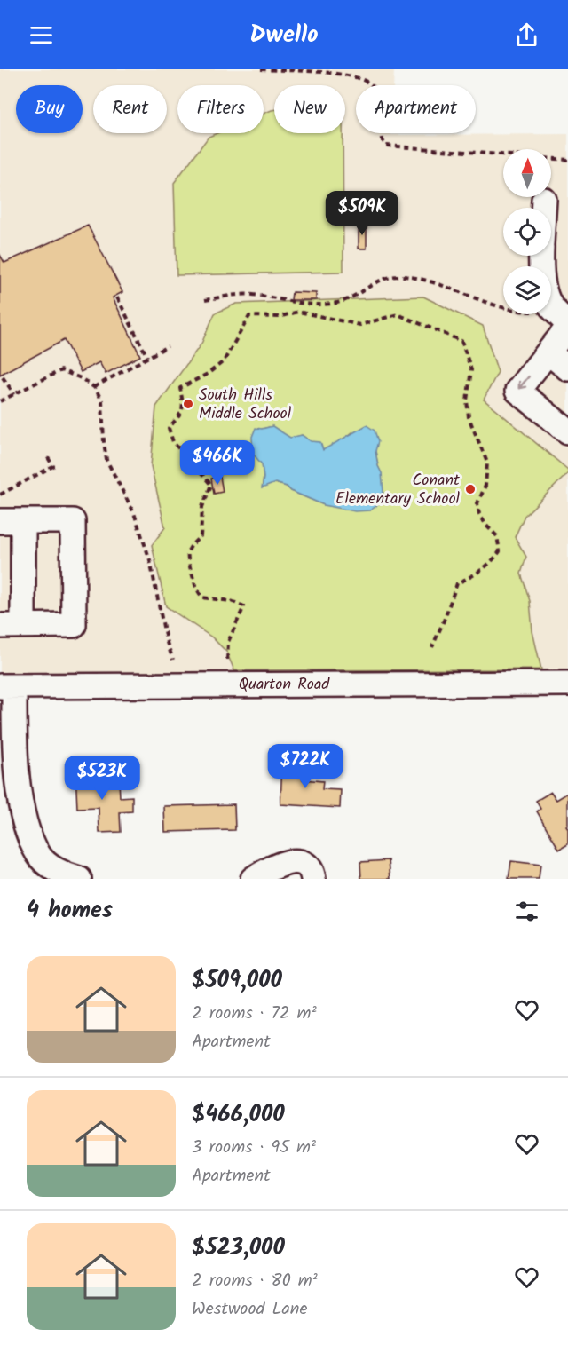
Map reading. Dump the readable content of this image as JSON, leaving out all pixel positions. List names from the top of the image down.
{
  "streets": {
    "street": ["Quarton Road"]
  },
  "places": ["South Hills Middle School", "Conant Elementary School"],
  "north": "top",
  "page": {
    "header": "Dwello",
    "chip": [
      "Buy",
      "Rent",
      "Filters",
      "New",
      "Apartment"
    ],
    "price": [
      "$509K",
      "$466K",
      "$722K",
      "$523K"
    ],
    "heading": "4 homes",
    "list": [
      {
        "name": "$509,000",
        "note": "2 rooms · 72 m² · Apartment"
      },
      {
        "name": "$466,000",
        "note": "3 rooms · 95 m² · Apartment"
      },
      {
        "name": "$523,000",
        "note": "2 rooms · 80 m² · Westwood Lane"
      }
    ]
  }
}
